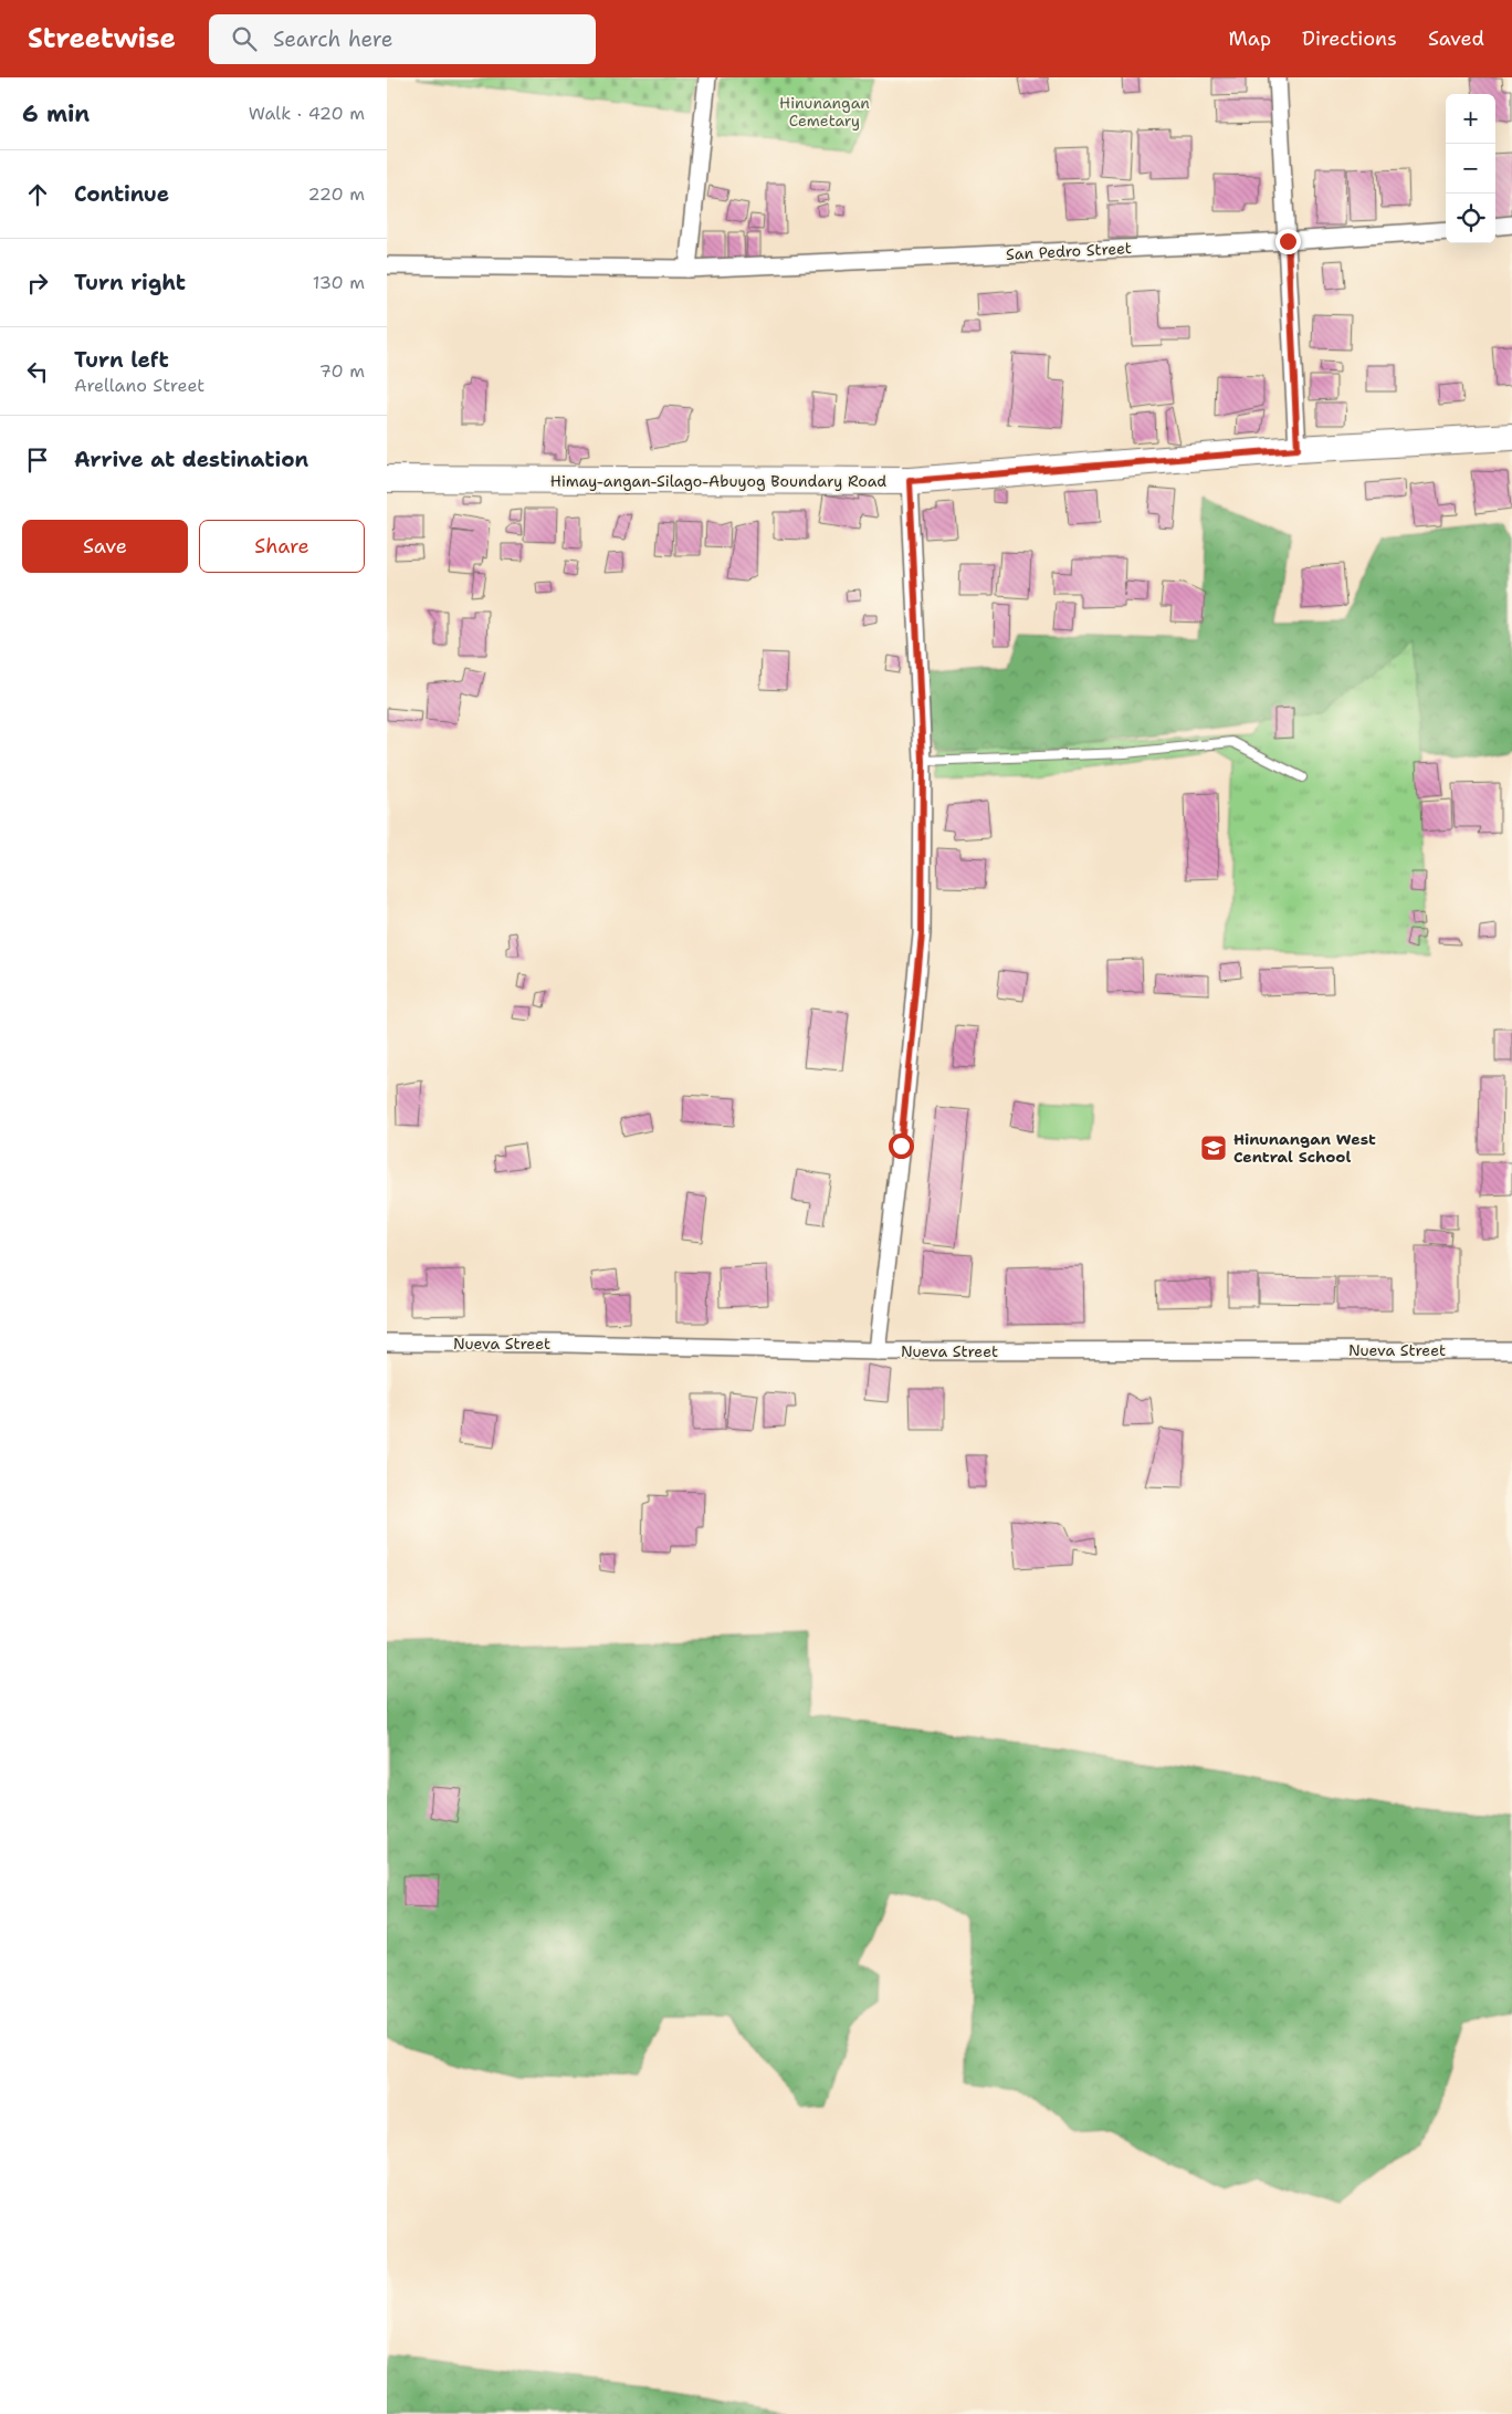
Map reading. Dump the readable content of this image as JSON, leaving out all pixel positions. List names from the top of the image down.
{
  "streets": {
    "main road": ["Himay-angan-Silago-Abuyog Boundary Road"],
    "street": ["San Pedro Street", "Nueva Street"]
  },
  "parks": ["Hinunangan Cemetary"],
  "places": {
    "school or university": ["Hinunangan West Central School"]
  },
  "page": {
    "header": "Streetwise",
    "search": "Search here",
    "nav": ["Map", "Directions", "Saved"],
    "heading": ["6 min", "Walk · 420 m"],
    "map_buttons": ["+", "−"],
    "list": [
      ["Continue", "220 m"],
      ["Turn right", "130 m"],
      ["Turn left", "Arellano Street", "70 m"],
      "Arrive at destination"
    ],
    "buttons": ["Save", "Share"]
  }
}
